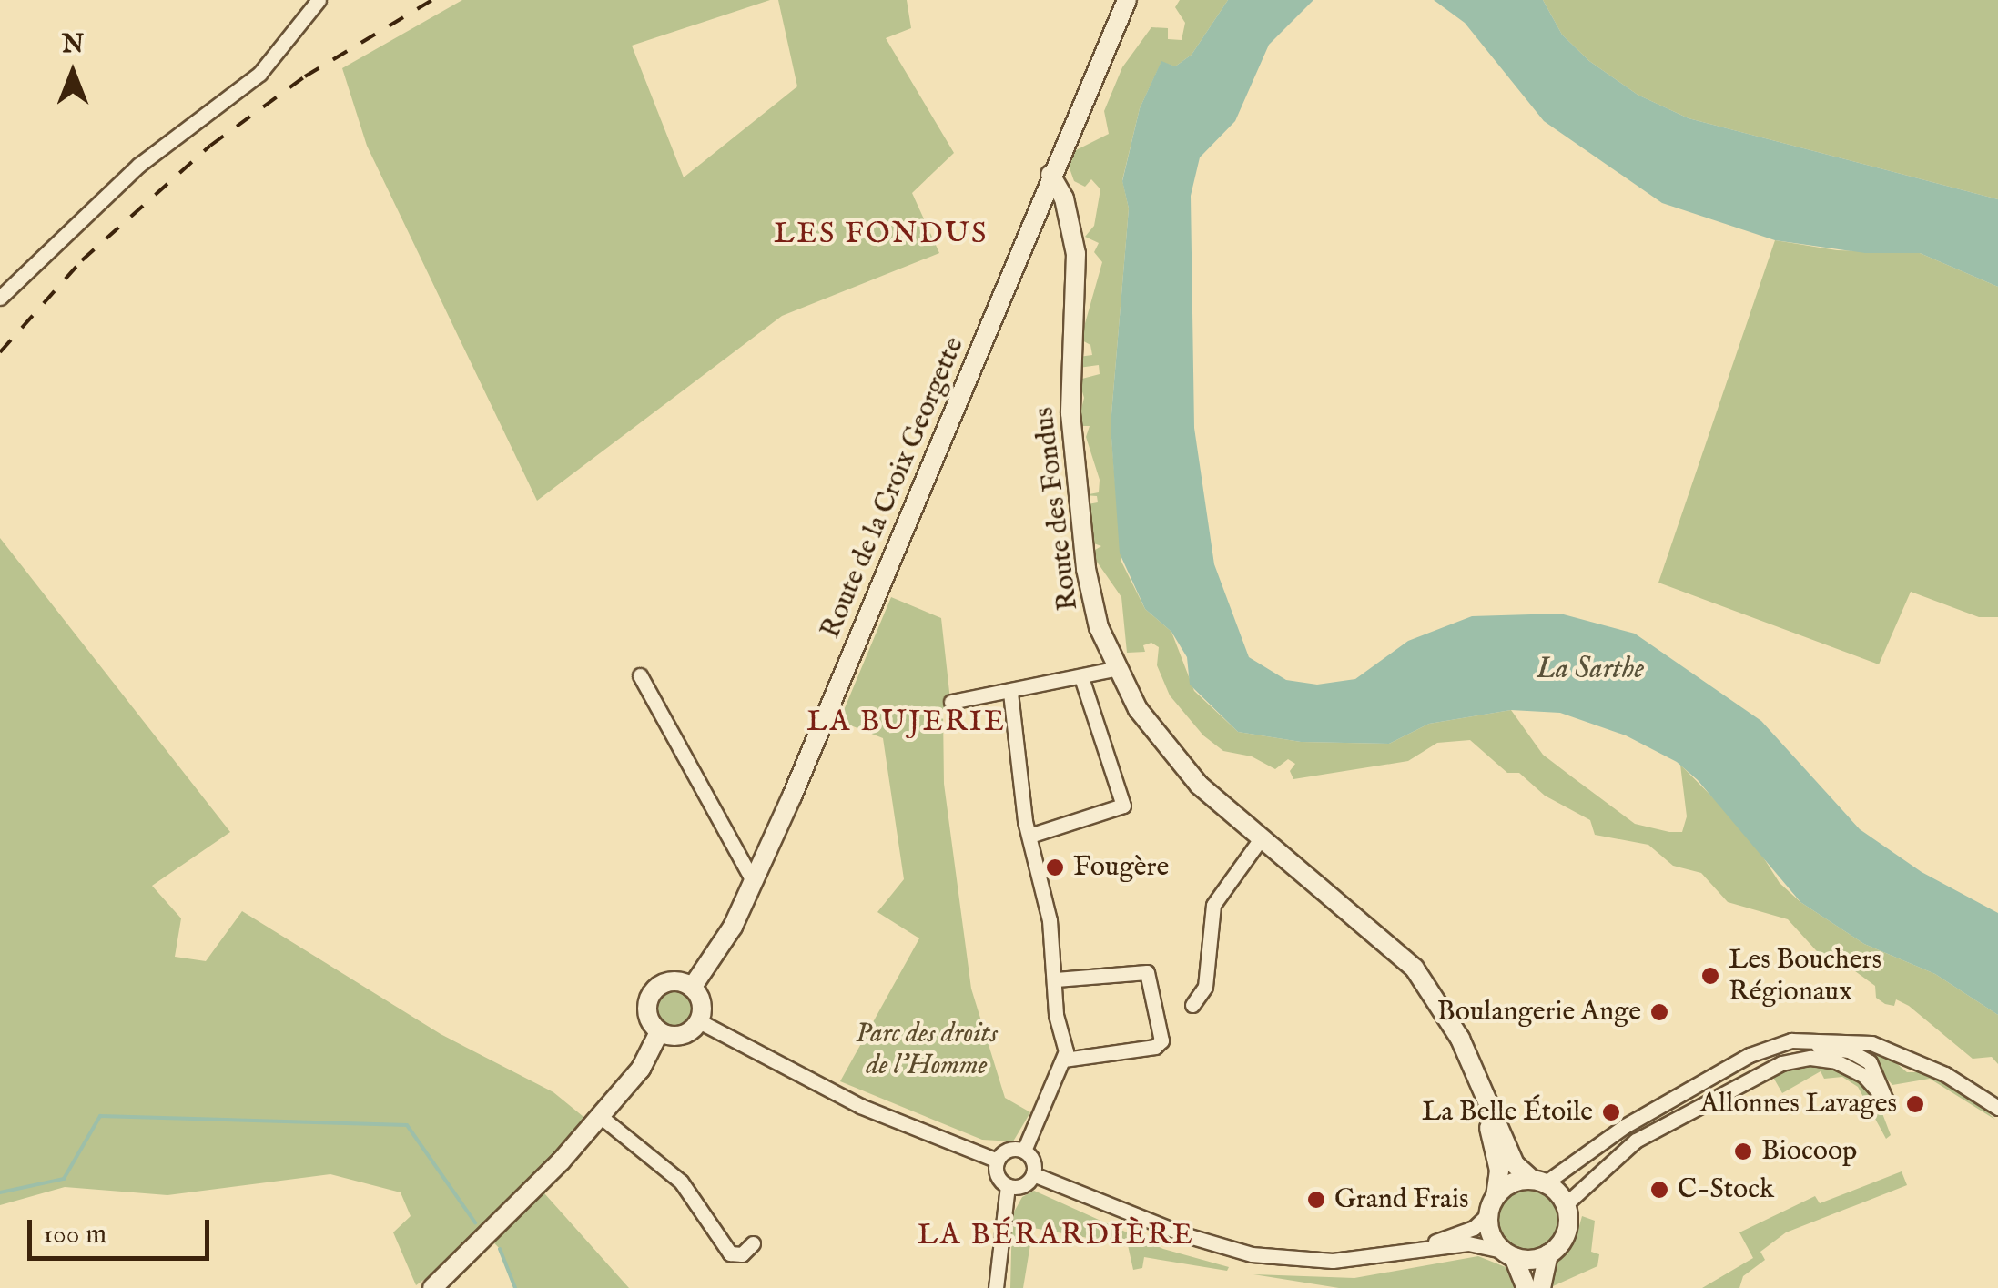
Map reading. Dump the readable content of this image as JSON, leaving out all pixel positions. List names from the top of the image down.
{
  "streets": {
    "street": ["Route de la Croix Georgette", "Route des Fondus"]
  },
  "crossings": [
    ["Route de la Croix Georgette", "Route des Fondus"]
  ],
  "districts": ["LES FONDUS", "LA BUJERIE", "LA BÉRARDIÈRE"],
  "water": ["La Sarthe"],
  "parks": ["Parc des droits de l'Homme"],
  "places": [
    "Fougère",
    "Les Bouchers Régionaux",
    "Boulangerie Ange",
    "Allonnes Lavages",
    "La Belle Étoile",
    "Biocoop",
    "C-Stock",
    "Grand Frais"
  ],
  "scale_bar": "100 m",
  "north": "top"
}
